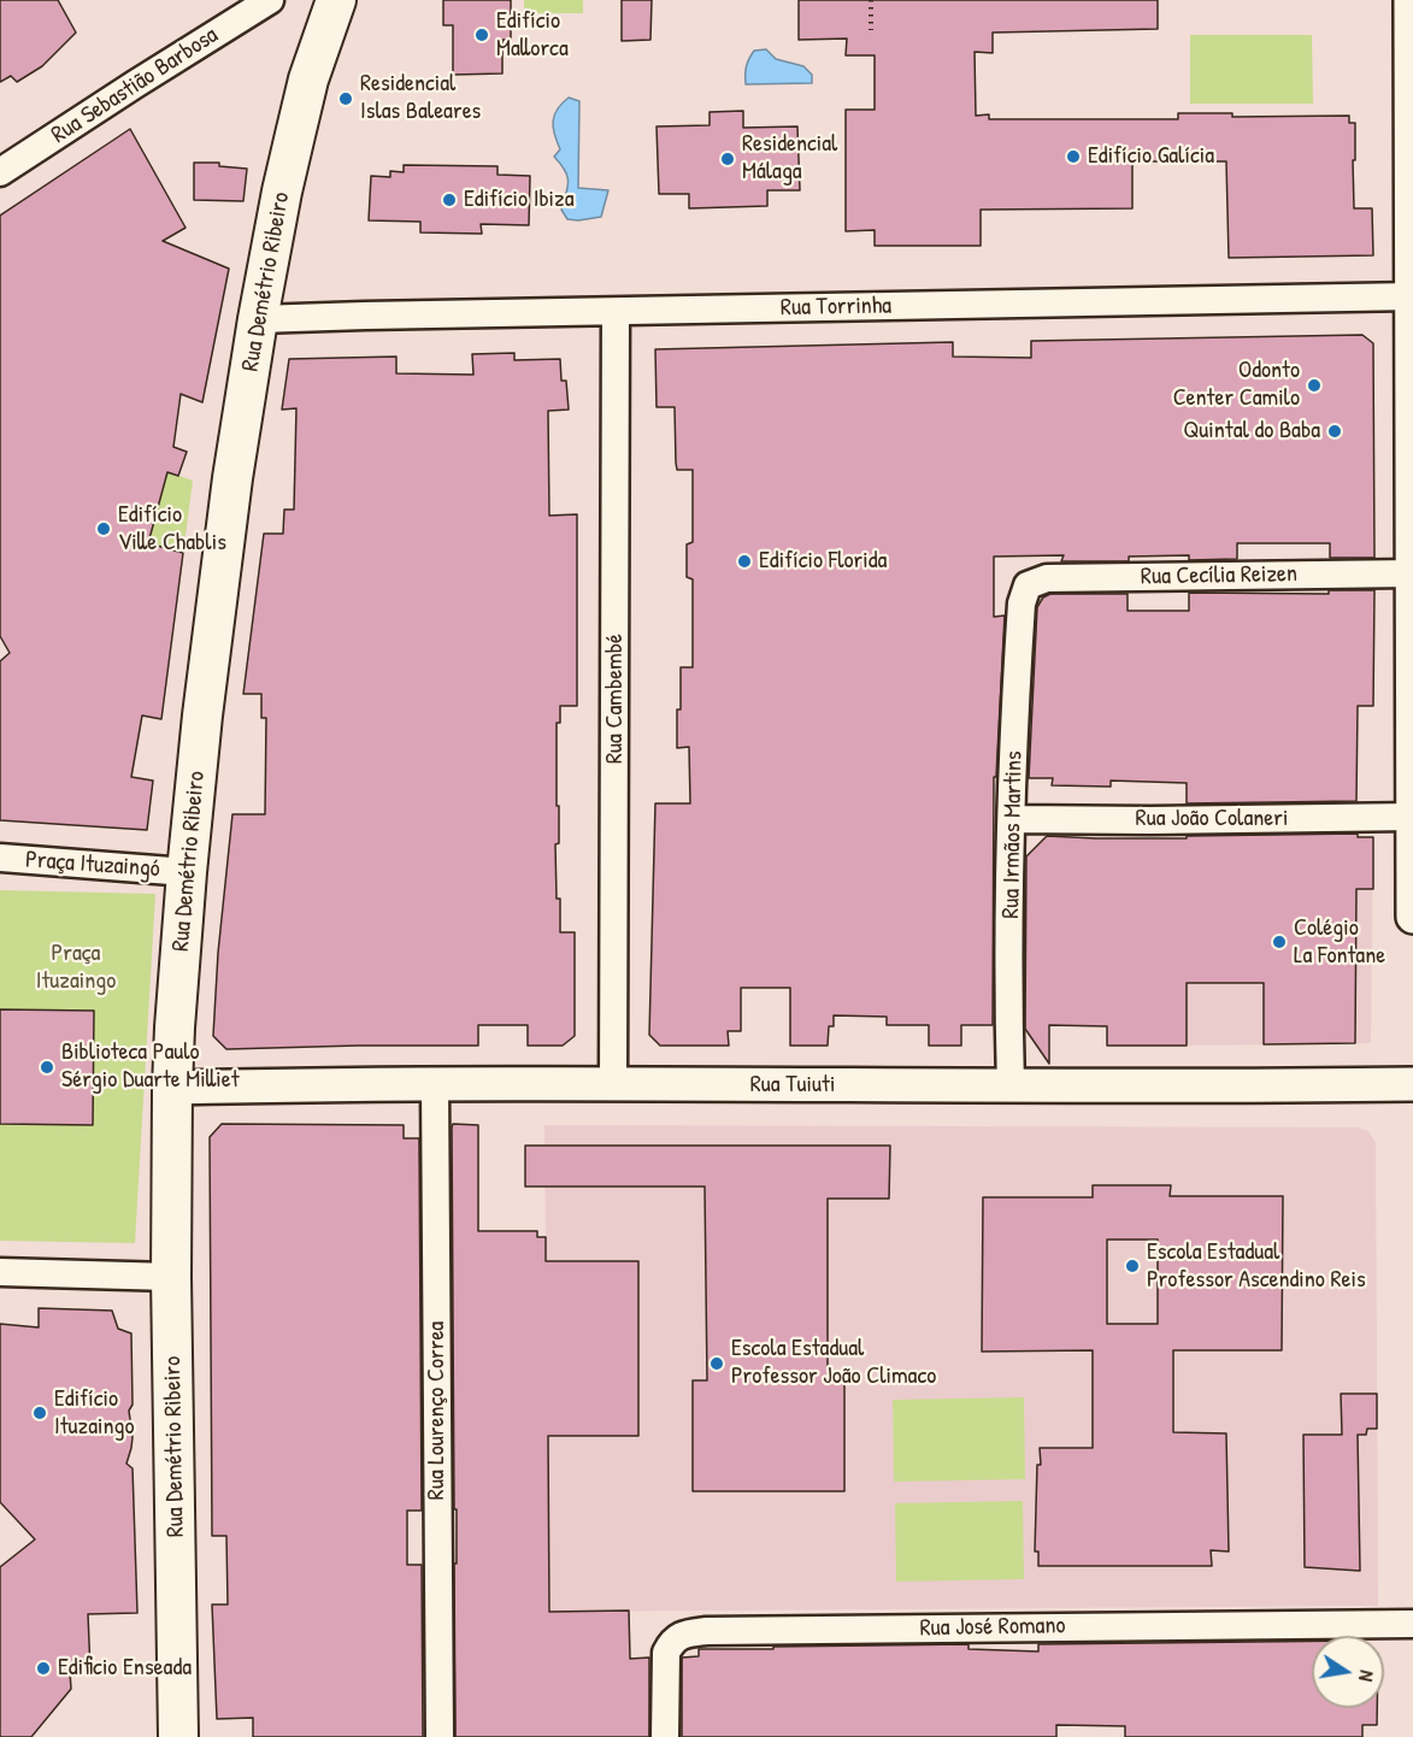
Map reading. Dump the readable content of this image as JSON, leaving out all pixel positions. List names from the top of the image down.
{
  "streets": {
    "main road": ["Rua Demétrio Ribeiro"],
    "street": [
      "Rua Sebastião Barbosa",
      "Rua Torrinha",
      "Rua Cecília Reizen",
      "Rua Cambembé",
      "Rua João Colaneri",
      "Rua Irmãos Martins",
      "Praça Ituzaingó",
      "Rua Tuiuti",
      "Rua Lourenço Correa",
      "Rua José Romano"
    ]
  },
  "crossings": [
    ["Rua Demétrio Ribeiro", "Rua Torrinha"],
    ["Rua Demétrio Ribeiro", "Praça Ituzaingó"],
    ["Rua Demétrio Ribeiro", "Rua Tuiuti"],
    ["Rua Torrinha", "Rua Cambembé"],
    ["Rua Cecília Reizen", "Rua Irmãos Martins"],
    ["Rua Cambembé", "Rua Tuiuti"],
    ["Rua João Colaneri", "Rua Irmãos Martins"],
    ["Rua Irmãos Martins", "Rua Tuiuti"],
    ["Rua Tuiuti", "Rua Lourenço Correa"]
  ],
  "parks": ["Praça Ituzaingo"],
  "places": [
    "Edifício Mallorca",
    "Residencial Islas Baleares",
    "Edifício Galícia",
    "Residencial Málaga",
    "Edifício Ibiza",
    "Odonto Center Camilo",
    "Quintal do Baba",
    "Edifício Ville Chablis",
    "Edifício Florida",
    "Colégio La Fontane",
    "Biblioteca Paulo Sérgio Duarte Milliet",
    "Escola Estadual Professor Ascendino Reis",
    "Escola Estadual Professor João Climaco",
    "Edifício Ituzaingo",
    "Edificio Enseada"
  ],
  "north": "right"
}
